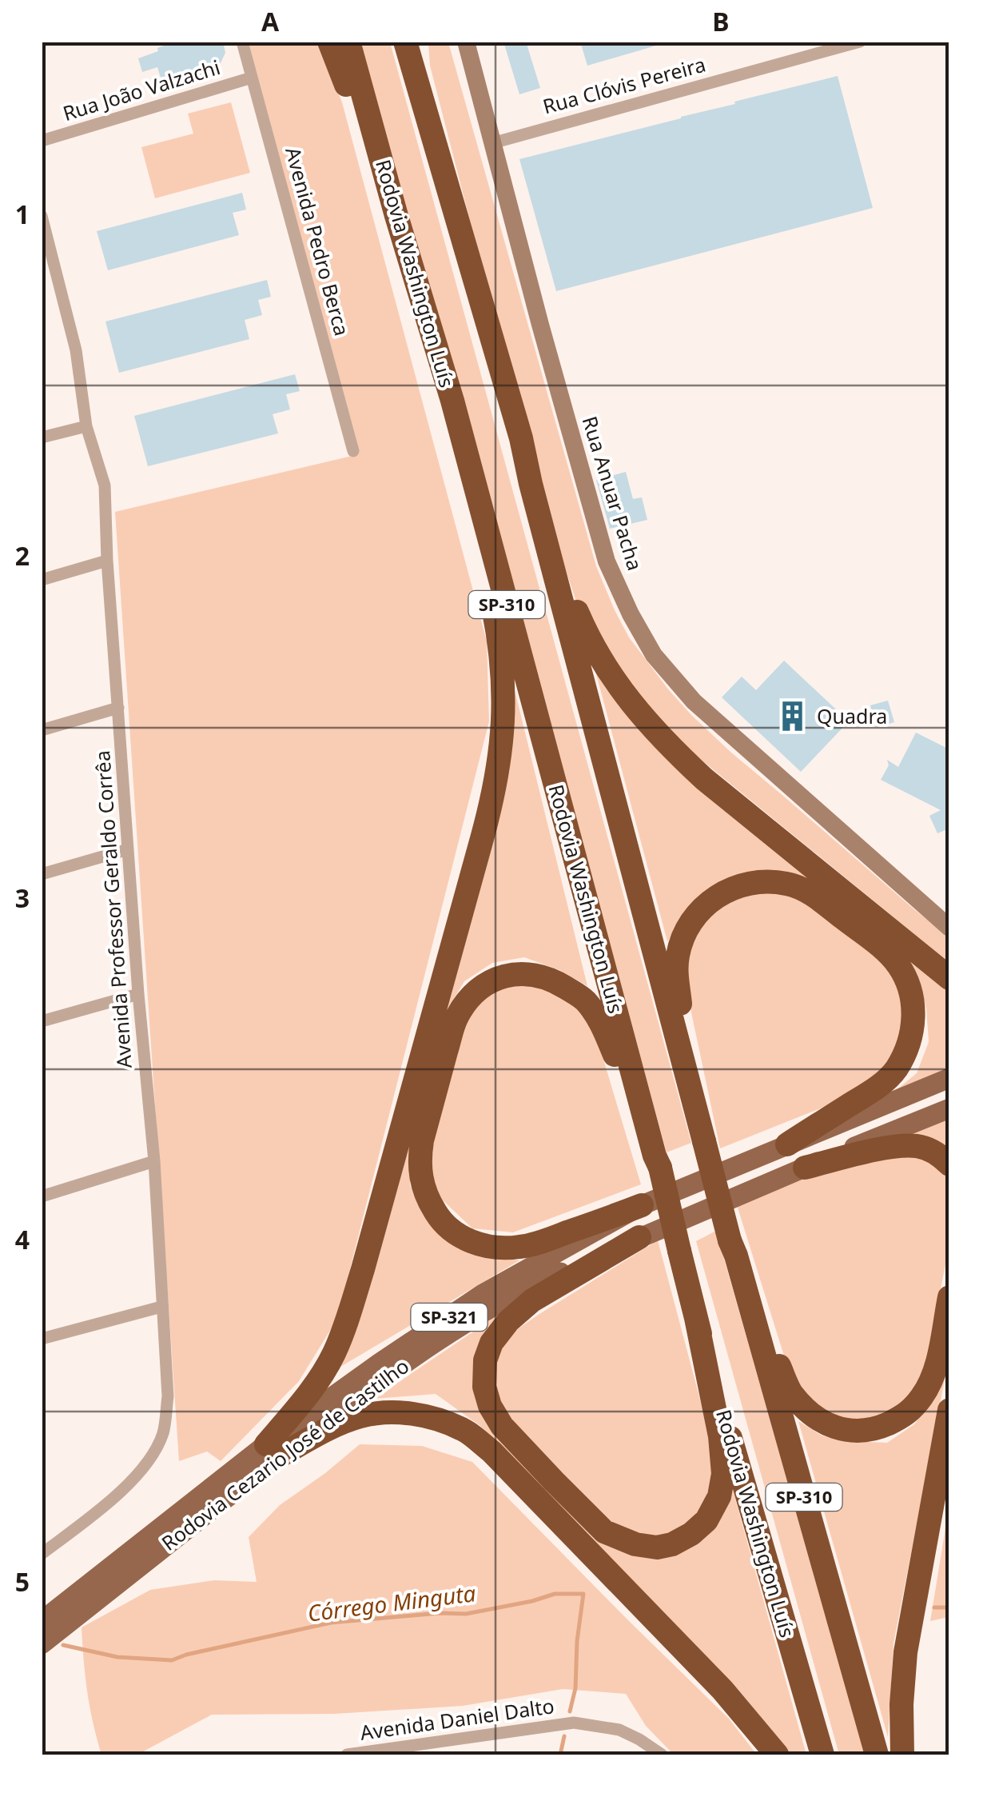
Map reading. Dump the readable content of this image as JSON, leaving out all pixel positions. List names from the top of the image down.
{
  "streets": {
    "highway": ["Rodovia Washington Luís", "SP-310"],
    "main road": ["SP-321", "Rodovia Cezario José de Castilho"],
    "street": [
      "Rua Clóvis Pereira",
      "Rua João Valzachi",
      "Avenida Pedro Berca",
      "Rua Anuar Pacha",
      "Avenida Professor Geraldo Corrêa",
      "Avenida Daniel Dalto"
    ]
  },
  "crossings": [
    ["Rua Clóvis Pereira", "Rua Anuar Pacha"],
    ["Rua João Valzachi", "Avenida Pedro Berca"]
  ],
  "water": ["Córrego Minguta"],
  "places": {
    "building": ["Quadra"]
  },
  "grid": {
    "columns": ["A", "B"],
    "rows": [
      "1",
      "2",
      "3",
      "4",
      "5"
    ]
  }
}
